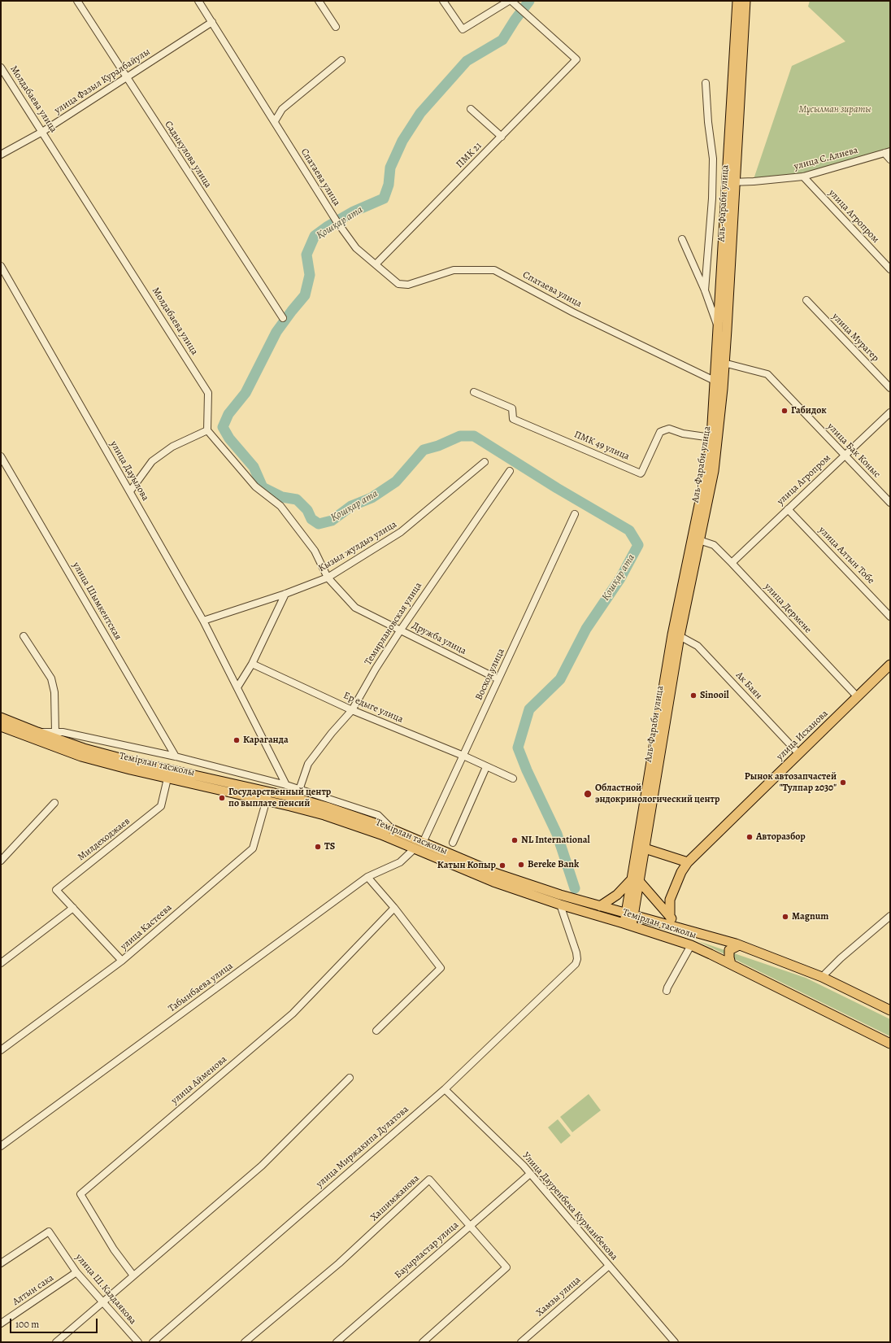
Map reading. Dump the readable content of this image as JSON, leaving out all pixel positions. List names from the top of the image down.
{
  "streets": {
    "main road": ["Аль-Фараби улица", "улица Исханова", "Темірлан тасжолы"],
    "street": [
      "улица Фазыл Куралбайулы",
      "Молдабаева улица",
      "Садыкулова улица",
      "ПМК 21",
      "улица С.Алиева",
      "Спатаева улица",
      "улица Агропром",
      "улица Мурагер",
      "ПМК 49 улица",
      "улица Бак Коныс",
      "улица Дауылова",
      "Кызыл жулдыз улица",
      "улица Алтын Тобе",
      "улица Шымкентская",
      "улица Дермене",
      "Темирлановская улица",
      "Дружба улица",
      "Восход улица",
      "Ак Баян",
      "Ер едыге улица",
      "Милдеходжаев",
      "улица Кастеева",
      "Табынбаева улица",
      "улица Айменова",
      "улица Миржакипа Дулатова",
      "Хашимжанова",
      "Улица Дауренбека Курманбекова",
      "Бауырластар улица",
      "улица Ш.Калдаякова",
      "Алтын сака",
      "Хамзы улица"
    ]
  },
  "crossings": [
    ["улица Фазыл Куралбайулы", "Молдабаева улица"],
    ["улица Фазыл Куралбайулы", "Садыкулова улица"],
    ["улица Фазыл Куралбайулы", "Спатаева улица"],
    ["ПМК 21", "Спатаева улица"],
    ["улица С.Алиева", "Аль-Фараби улица"],
    ["улица С.Алиева", "улица Агропром"],
    ["Спатаева улица", "Аль-Фараби улица"],
    ["Аль-Фараби улица", "ПМК 49 улица"],
    ["Аль-Фараби улица", "улица Бак Коныс"],
    ["Аль-Фараби улица", "улица Дермене"],
    ["Аль-Фараби улица", "Ак Баян"],
    ["Аль-Фараби улица", "Темірлан тасжолы"],
    ["улица Агропром", "улица Бак Коныс"],
    ["улица Агропром", "улица Алтын Тобе"],
    ["улица Агропром", "улица Дермене"],
    ["улица Дауылова", "Кызыл жулдыз улица"],
    ["Кызыл жулдыз улица", "Дружба улица"],
    ["улица Дермене", "улица Исханова"],
    ["Темирлановская улица", "Дружба улица"],
    ["Темирлановская улица", "Ер едыге улица"],
    ["Дружба улица", "Восход улица"],
    ["Восход улица", "Ер едыге улица"],
    ["Восход улица", "Темірлан тасжолы"],
    ["Ак Баян", "улица Исханова"],
    ["Темірлан тасжолы", "Милдеходжаев"],
    ["Темірлан тасжолы", "улица Кастеева"],
    ["Темірлан тасжолы", "Табынбаева улица"],
    ["Темірлан тасжолы", "улица Миржакипа Дулатова"],
    ["Милдеходжаев", "улица Кастеева"],
    ["улица Миржакипа Дулатова", "Улица Дауренбека Курманбекова"],
    ["Хашимжанова", "Бауырластар улица"],
    ["Улица Дауренбека Курманбекова", "Бауырластар улица"],
    ["Улица Дауренбека Курманбекова", "Хамзы улица"],
    ["улица Ш.Калдаякова", "Алтын сака"]
  ],
  "water": ["Қошқар ата"],
  "parks": ["Мұсылман зираты"],
  "places": [
    "Габидок",
    "Sinooil",
    "Караганда",
    "Рынок автозапчастей \"Тулпар 2030\"",
    "Областной эндокринологический центр",
    "Государственный центр по выплате пенсий",
    "Авторазбор",
    "NL International",
    "TS",
    "Bereke Bank",
    "Катын Копыр",
    "Magnum"
  ],
  "scale_bar": "100 m"
}
